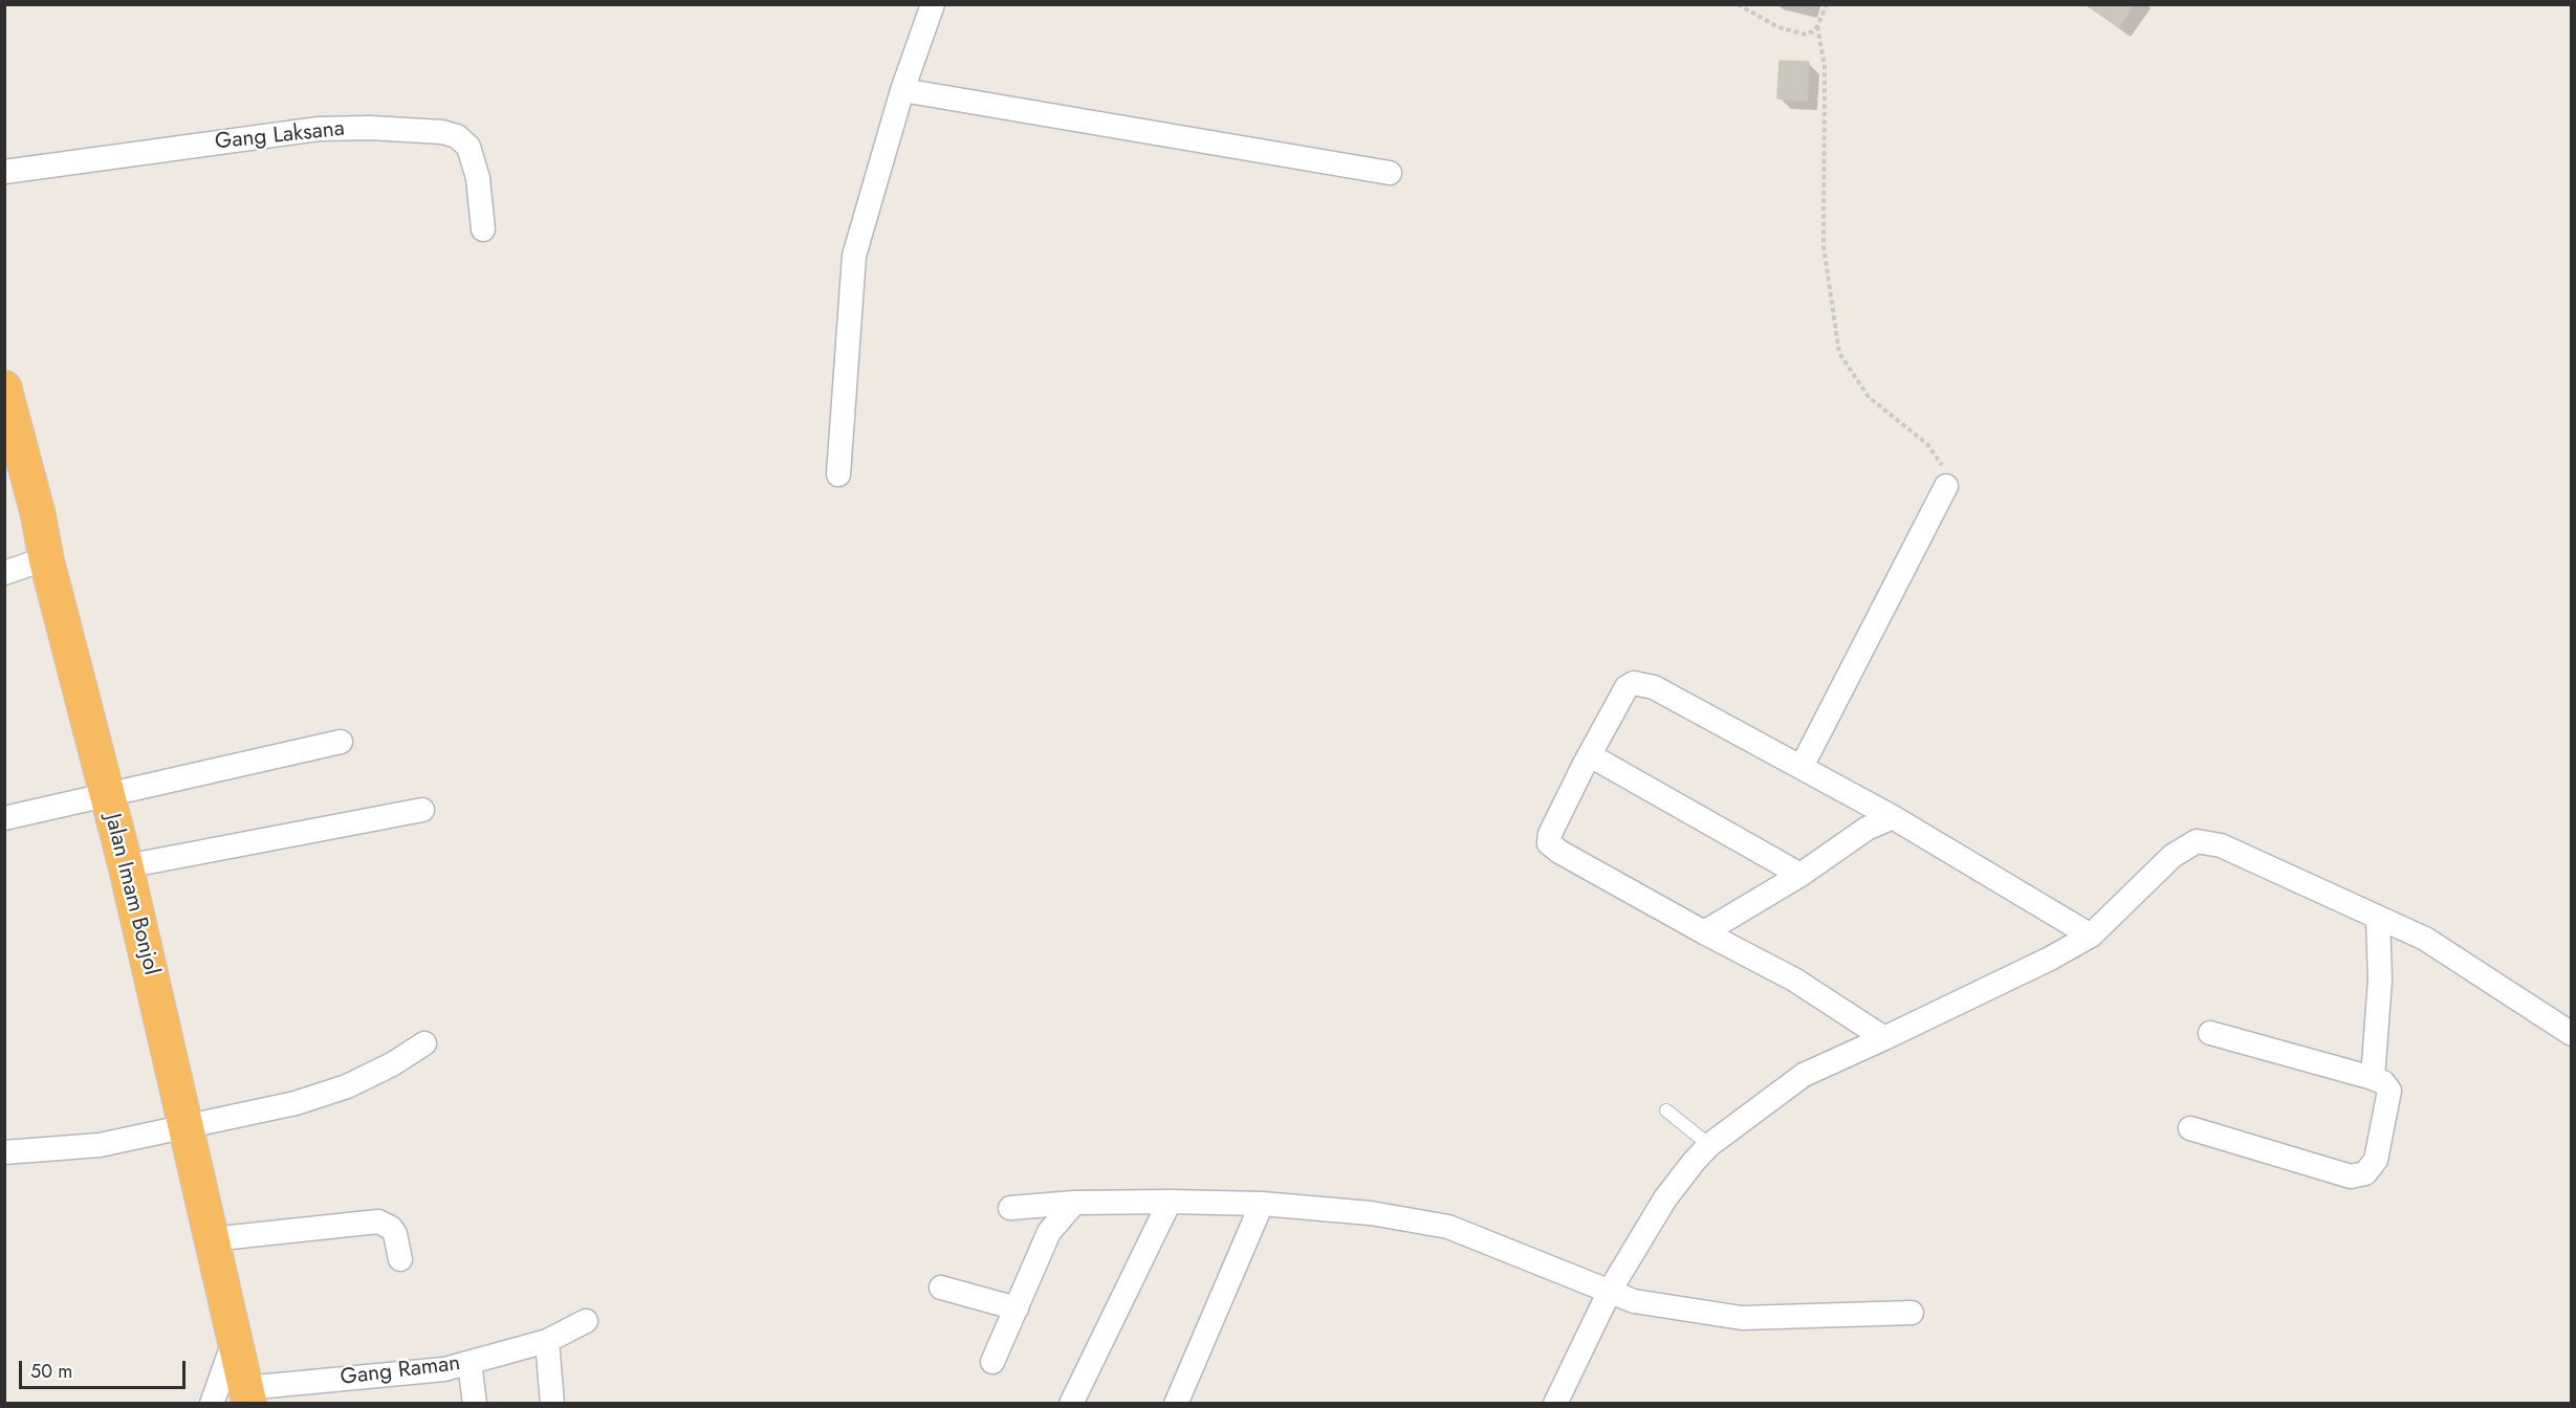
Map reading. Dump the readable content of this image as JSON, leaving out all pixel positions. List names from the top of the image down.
{
  "streets": {
    "highway": ["Jalan Imam Bonjol"],
    "street": ["Gang Laksana", "Gang Raman"]
  },
  "crossings": [
    ["Jalan Imam Bonjol", "Gang Raman"]
  ],
  "scale_bar": "50 m"
}
